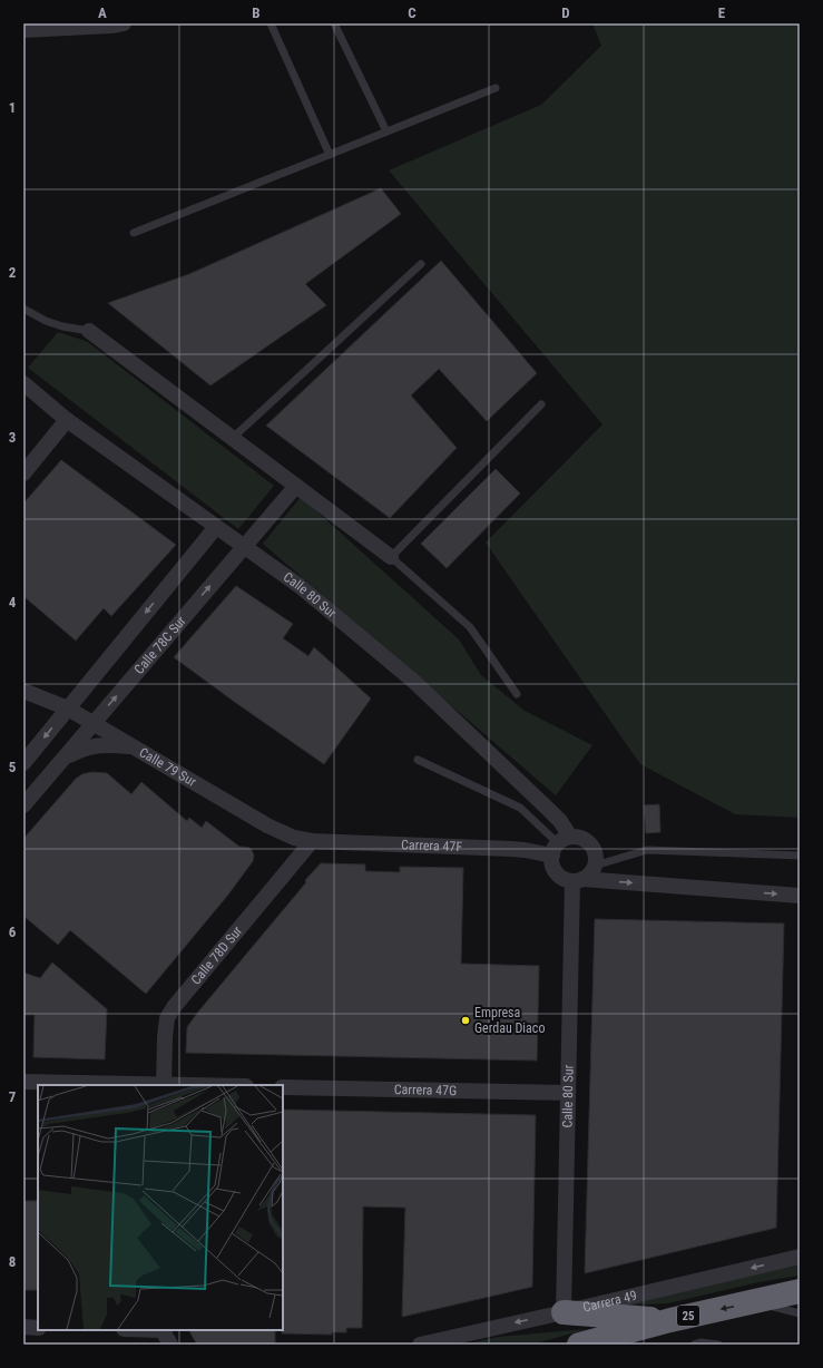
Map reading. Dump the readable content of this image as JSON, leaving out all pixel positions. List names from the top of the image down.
{
  "streets": {
    "highway": ["25"],
    "street": [
      "Calle 80 Sur",
      "Calle 78C Sur",
      "Calle 79 Sur",
      "Carrera 47F",
      "Calle 78D Sur",
      "Carrera 47G",
      "Carrera 49"
    ]
  },
  "crossings": [
    ["Calle 80 Sur", "Calle 78C Sur"],
    ["Calle 80 Sur", "Carrera 47F"],
    ["Calle 80 Sur", "Carrera 47G"],
    ["Calle 80 Sur", "Carrera 49"],
    ["Calle 78C Sur", "Calle 79 Sur"],
    ["Calle 79 Sur", "Carrera 47F"],
    ["Calle 79 Sur", "Calle 78D Sur"],
    ["Carrera 47F", "Calle 78D Sur"]
  ],
  "one_way": ["Carrera 49"],
  "places": ["Empresa Gerdau Diaco"],
  "grid": {
    "columns": [
      "A",
      "B",
      "C",
      "D",
      "E"
    ],
    "rows": [
      "1",
      "2",
      "3",
      "4",
      "5",
      "6",
      "7",
      "8"
    ]
  }
}
